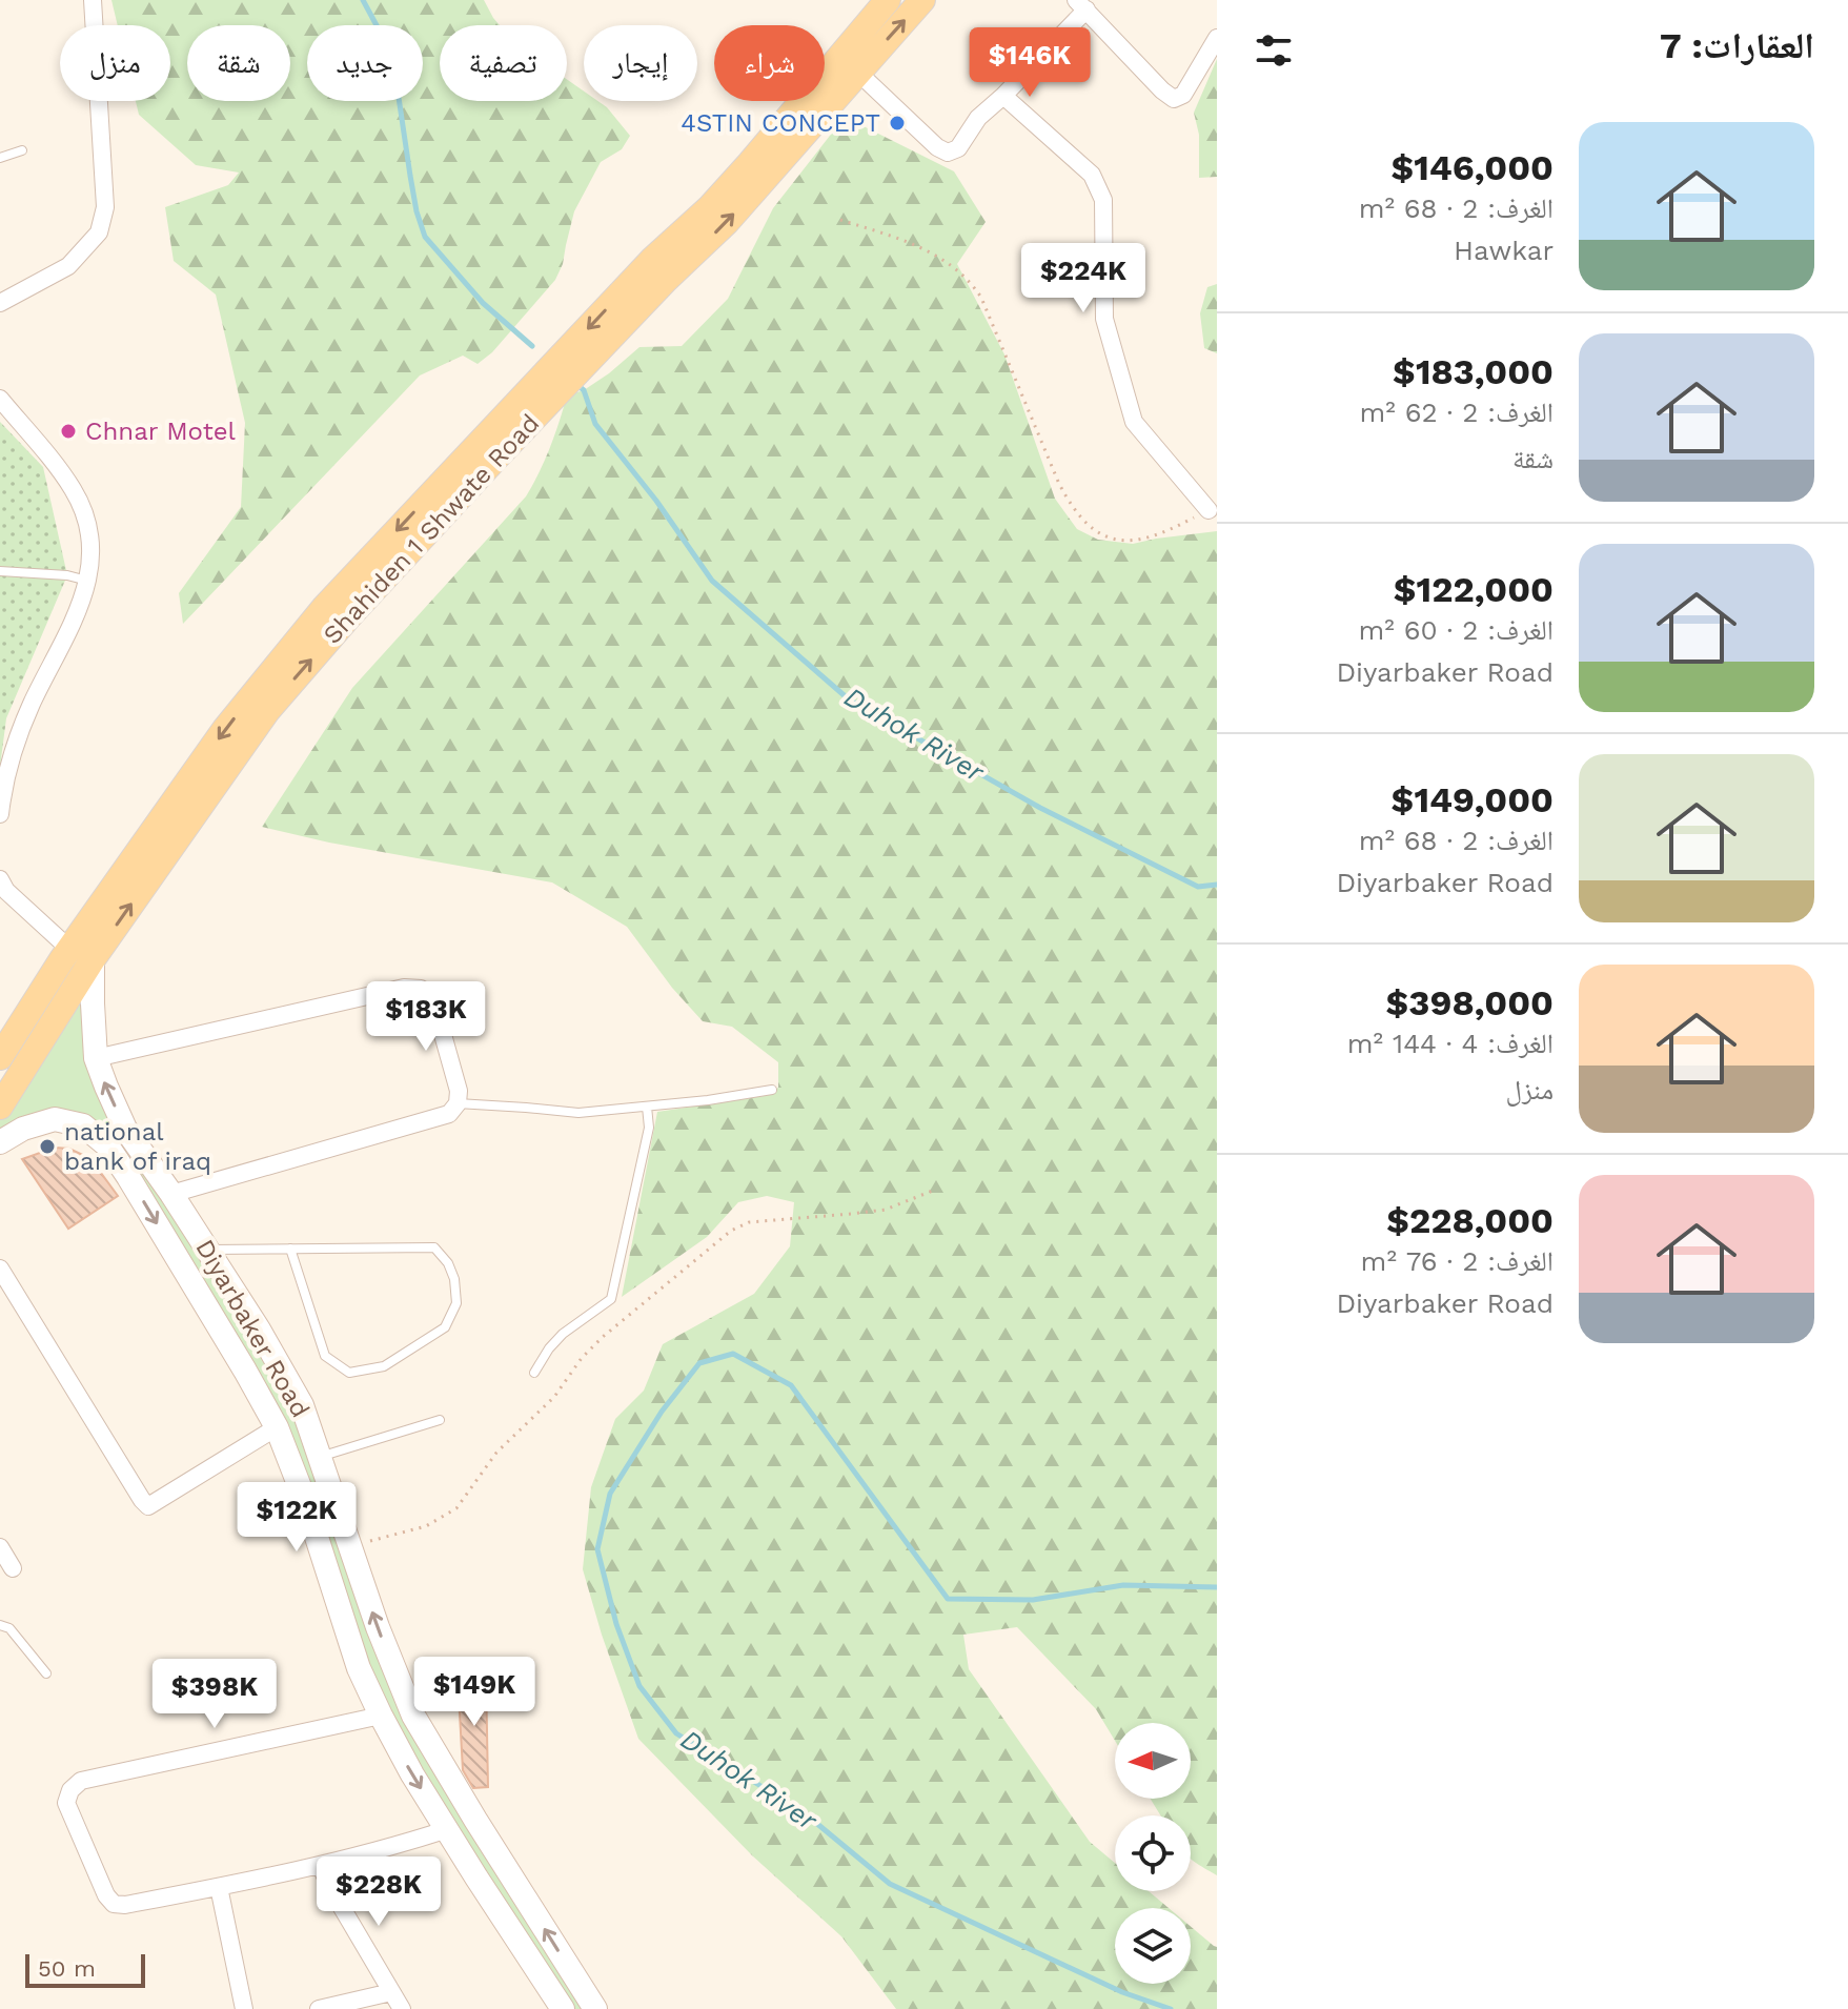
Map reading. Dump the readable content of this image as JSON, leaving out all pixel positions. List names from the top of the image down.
{
  "streets": {
    "main road": ["Shahiden 1 Shwate Road", "Diyarbaker Road"]
  },
  "crossings": [
    ["Shahiden 1 Shwate Road", "Diyarbaker Road"]
  ],
  "water": ["Duhok River"],
  "places": ["4STIN CONCEPT", "Chnar Motel", "national bank of iraq"],
  "scale_bar": "50 m",
  "north": "left",
  "page": {
    "heading": "العقارات: 7",
    "chip": [
      "شراء",
      "إيجار",
      "تصفية",
      "جديد",
      "شقة",
      "منزل"
    ],
    "price": [
      "$146K",
      "$224K",
      "$183K",
      "$122K",
      "$149K",
      "$398K",
      "$228K"
    ],
    "list": [
      {
        "name": "$146,000",
        "note": "الغرف: 2 · 68 m² · Hawkar"
      },
      {
        "name": "$183,000",
        "note": "الغرف: 2 · 62 m² · شقة"
      },
      {
        "name": "$122,000",
        "note": "الغرف: 2 · 60 m² · Diyarbaker Road"
      },
      {
        "name": "$149,000",
        "note": "الغرف: 2 · 68 m² · Diyarbaker Road"
      },
      {
        "name": "$398,000",
        "note": "الغرف: 4 · 144 m² · منزل"
      },
      {
        "name": "$228,000",
        "note": "الغرف: 2 · 76 m² · Diyarbaker Road"
      }
    ],
    "scale": "50 m"
  }
}
